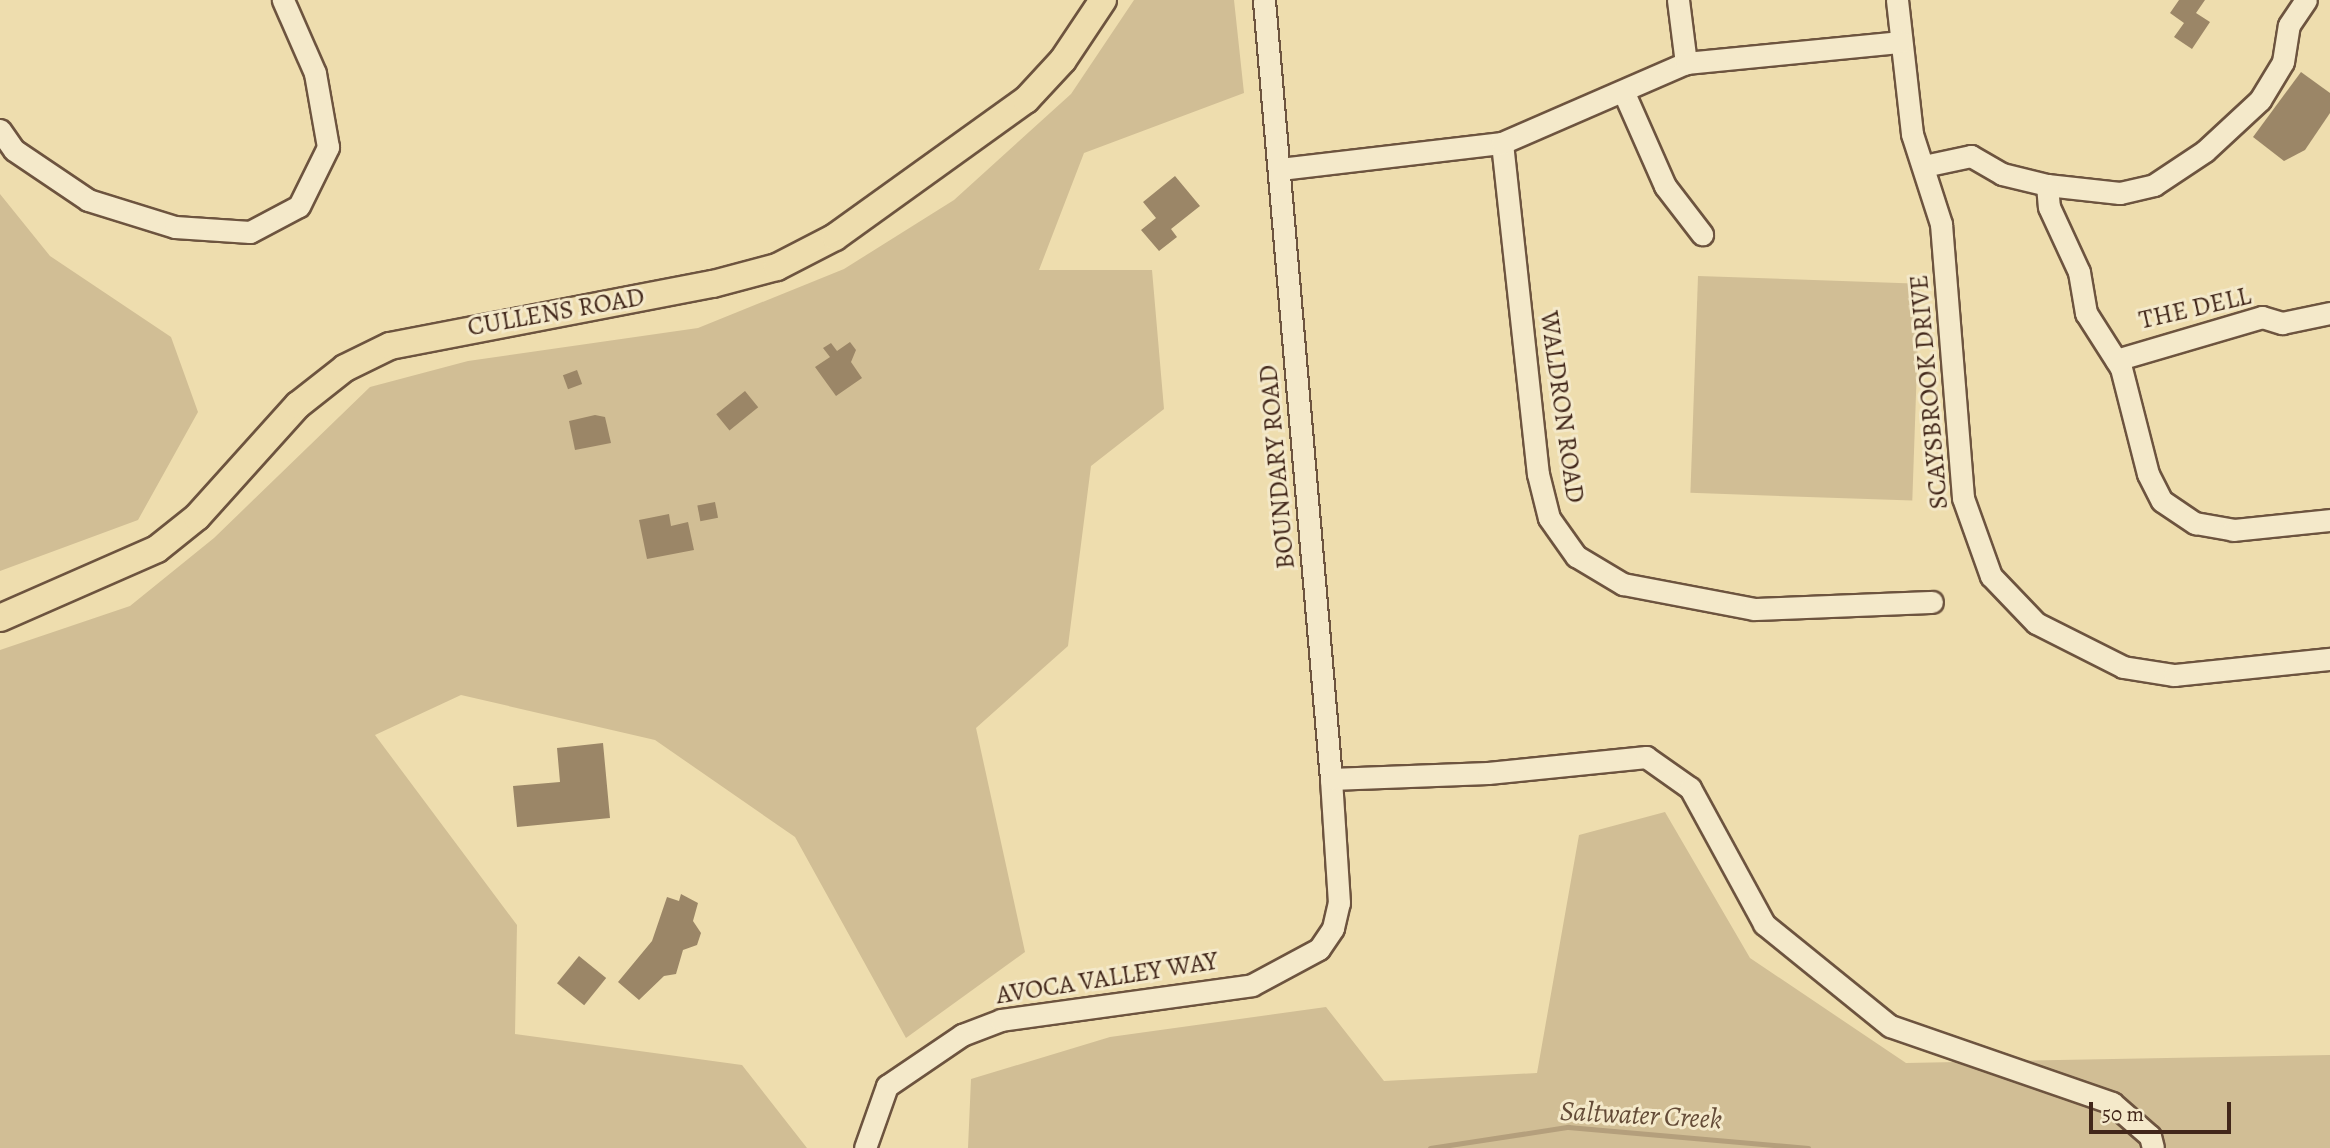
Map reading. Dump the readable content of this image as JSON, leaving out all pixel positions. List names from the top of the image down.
{
  "streets": {
    "main road": ["CULLENS ROAD"],
    "street": [
      "THE DELL",
      "SCAYSBROOK DRIVE",
      "WALDRON ROAD",
      "BOUNDARY ROAD",
      "AVOCA VALLEY WAY"
    ]
  },
  "crossings": [
    ["BOUNDARY ROAD", "AVOCA VALLEY WAY"]
  ],
  "water": ["Saltwater Creek"],
  "scale_bar": "50 m"
}
